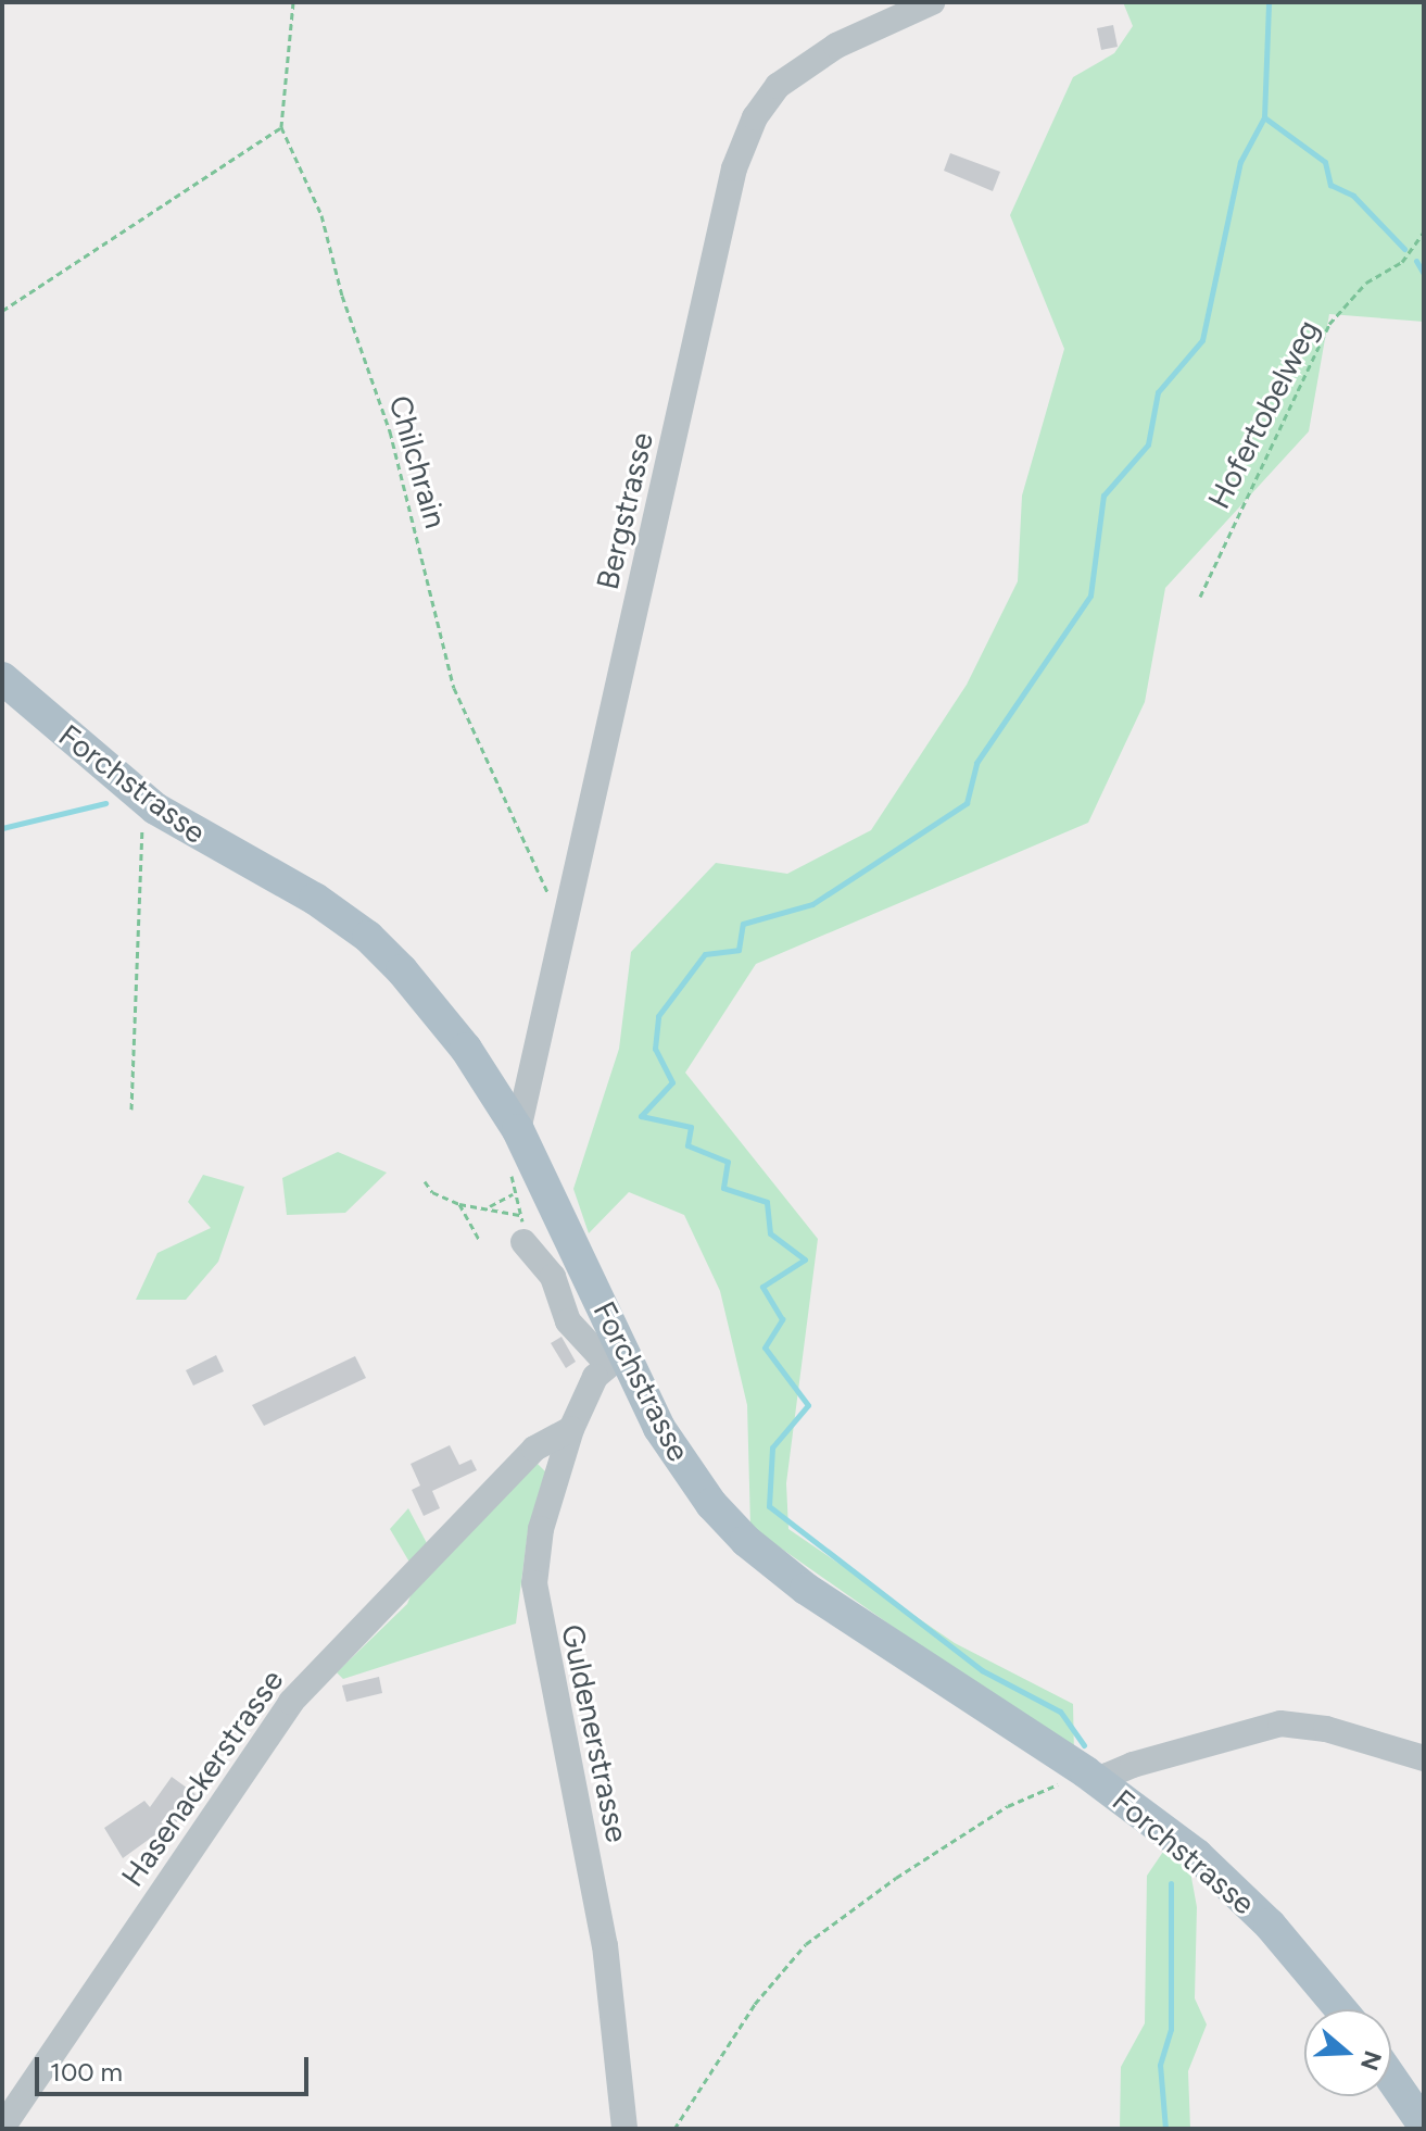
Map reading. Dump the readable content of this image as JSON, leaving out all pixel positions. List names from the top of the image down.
{
  "streets": {
    "main road": ["Forchstrasse"],
    "street": ["Bergstrasse", "Guldenerstrasse", "Hasenackerstrasse"],
    "path": ["Hofertobelweg", "Chilchrain"]
  },
  "crossings": [
    ["Chilchrain", "Bergstrasse"],
    ["Bergstrasse", "Forchstrasse"],
    ["Forchstrasse", "Guldenerstrasse"],
    ["Guldenerstrasse", "Hasenackerstrasse"]
  ],
  "scale_bar": "100 m",
  "north": "right"
}
